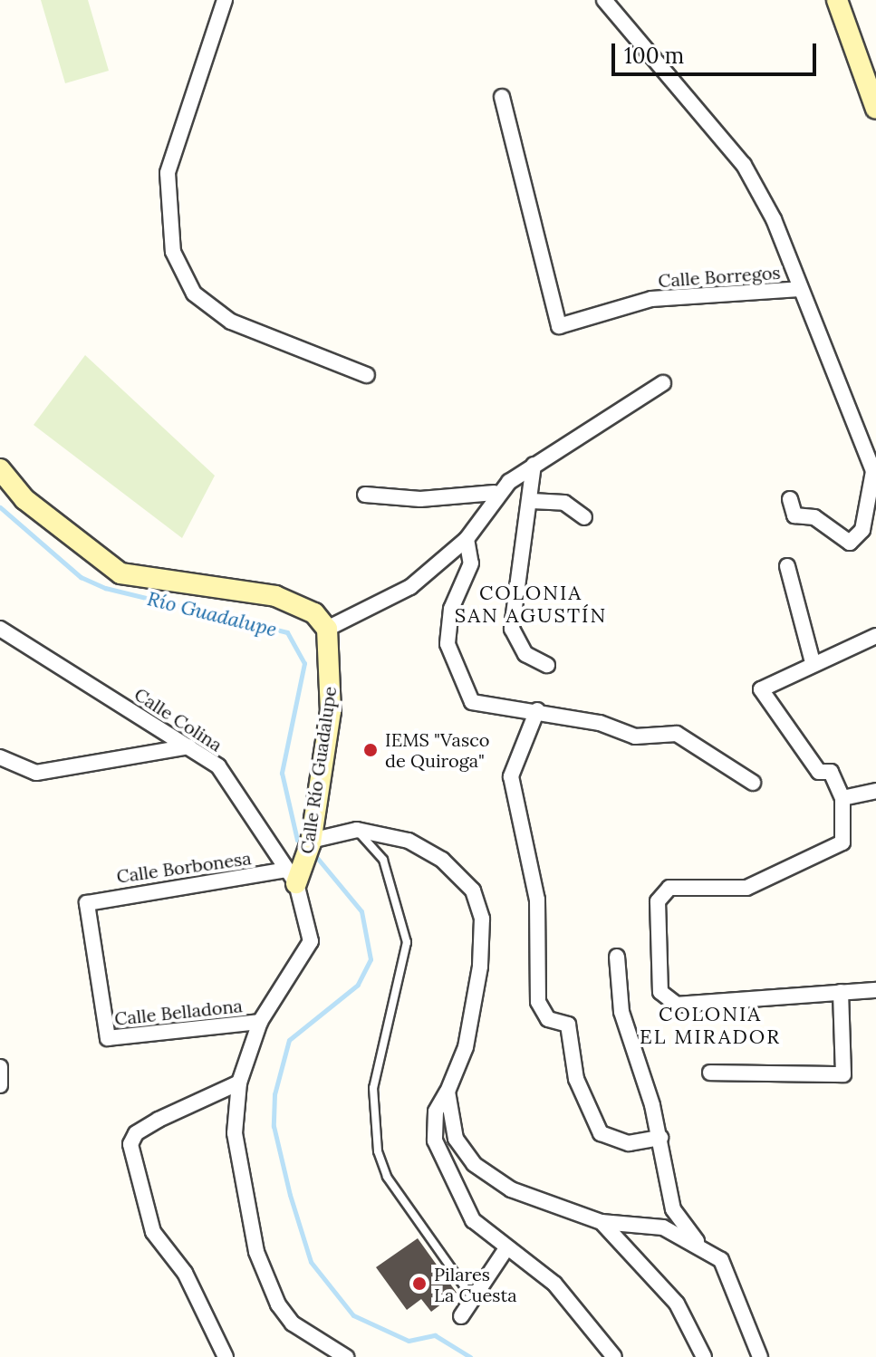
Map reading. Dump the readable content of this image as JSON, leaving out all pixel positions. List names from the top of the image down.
{
  "streets": {
    "street": [
      "Calle Borregos",
      "Calle Colina",
      "Calle Río Guadalupe",
      "Calle Borbonesa",
      "Calle Belladona"
    ]
  },
  "crossings": [
    ["Calle Colina", "Calle Río Guadalupe"],
    ["Calle Colina", "Calle Borbonesa"],
    ["Calle Río Guadalupe", "Calle Borbonesa"],
    ["Calle Borbonesa", "Calle Belladona"]
  ],
  "districts": ["COLONIA SAN AGUSTÍN", "COLONIA EL MIRADOR"],
  "water": ["Río Guadalupe"],
  "places": ["IEMS \"Vasco de Quiroga\"", "Pilares La Cuesta"],
  "scale_bar": "100 m"
}
